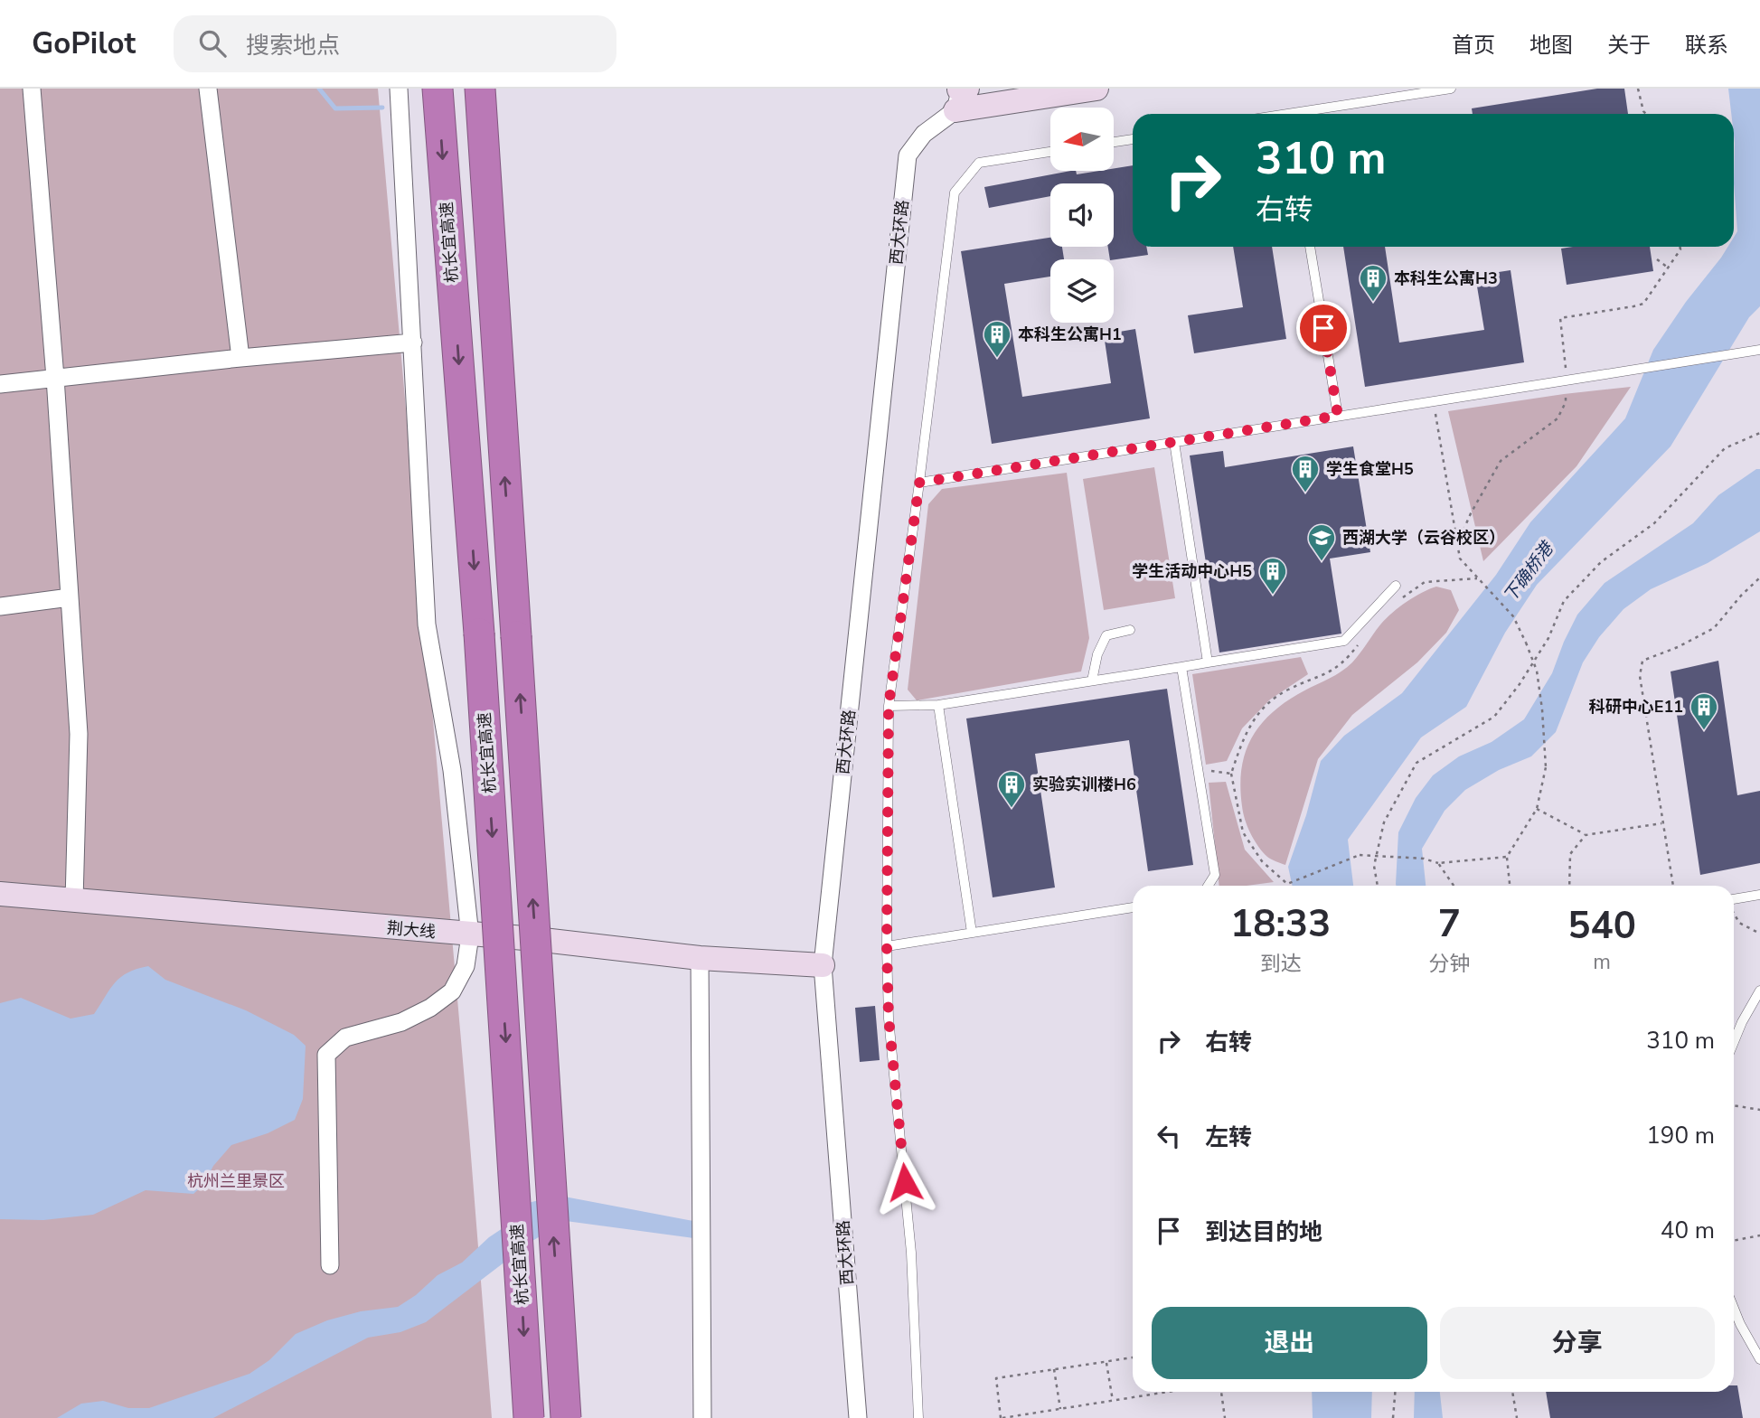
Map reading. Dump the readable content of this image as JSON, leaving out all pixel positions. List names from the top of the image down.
{
  "streets": {
    "highway": ["杭长宜高速"],
    "street": ["西大环路", "荆大线"]
  },
  "crossings": [
    ["西大环路", "荆大线"]
  ],
  "water": ["下确桥港"],
  "parks": ["杭州兰里景区"],
  "places": {
    "building": [
      "本科生公寓H3",
      "本科生公寓H1",
      "学生食堂H5",
      "学生活动中心H5",
      "科研中心E11",
      "实验实训楼H6"
    ],
    "school or university": ["西湖大学（云谷校区）"]
  },
  "north": "left",
  "page": {
    "header": "GoPilot",
    "search": "搜索地点",
    "nav": [
      "首页",
      "地图",
      "关于",
      "联系"
    ],
    "turn": ["310 m", "右转"],
    "eta": [
      "18:33",
      "到达",
      "7",
      "分钟",
      "540",
      "m"
    ],
    "list": [
      {
        "name": "右转",
        "value": "310 m"
      },
      {
        "name": "左转",
        "value": "190 m"
      },
      {
        "name": "到达目的地",
        "value": "40 m"
      }
    ],
    "buttons": ["退出", "分享"]
  }
}
